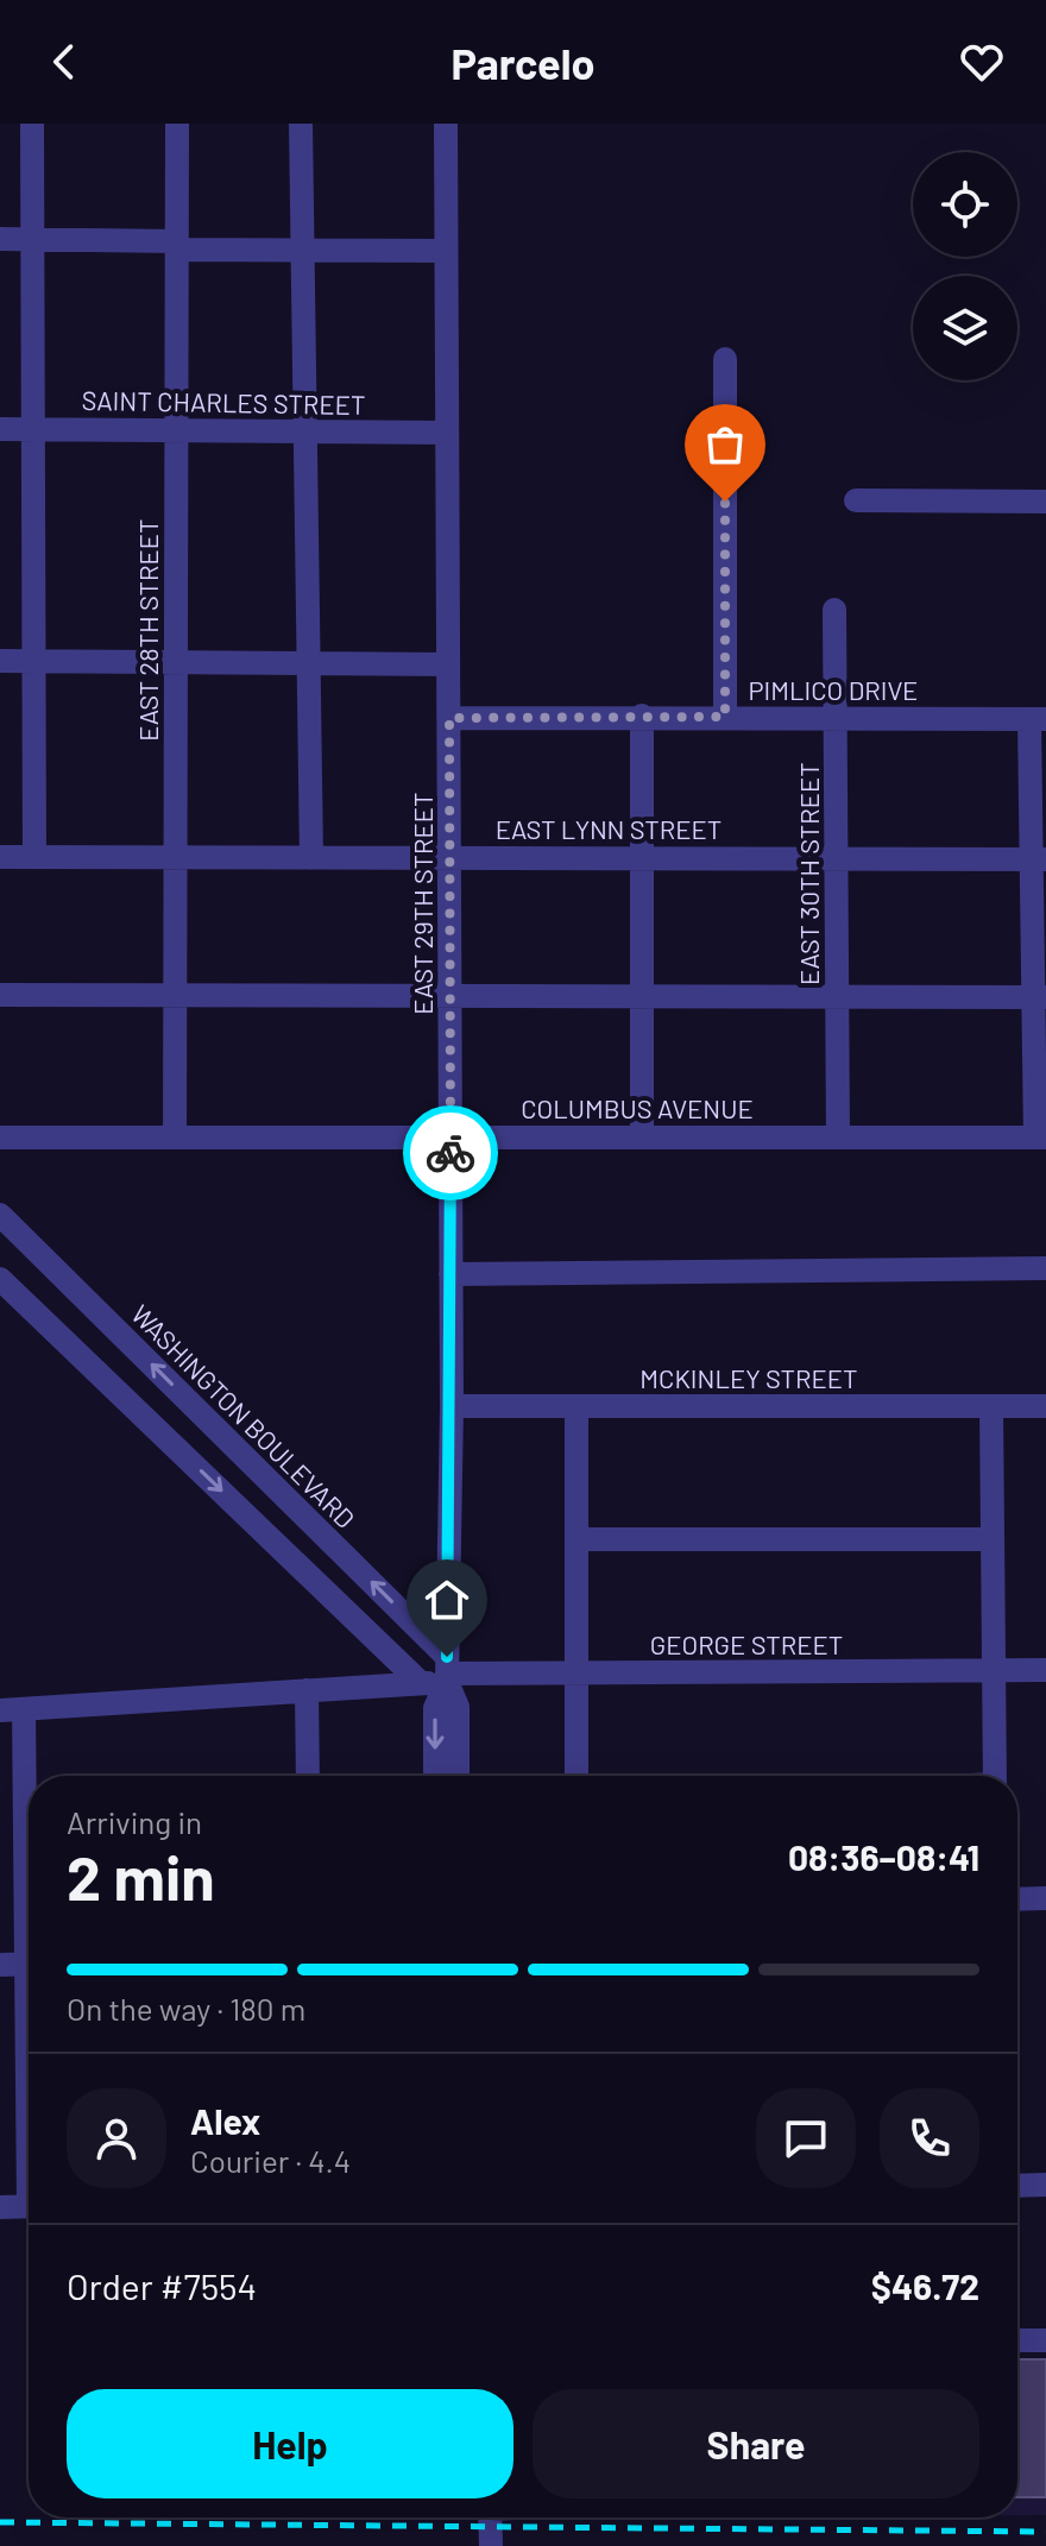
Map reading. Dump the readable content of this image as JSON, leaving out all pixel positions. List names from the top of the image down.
{
  "streets": {
    "street": [
      "SAINT CHARLES STREET",
      "EAST 28TH STREET",
      "PIMLICO DRIVE",
      "EAST LYNN STREET",
      "EAST 30TH STREET",
      "EAST 29TH STREET",
      "COLUMBUS AVENUE",
      "MCKINLEY STREET",
      "WASHINGTON BOULEVARD",
      "GEORGE STREET"
    ]
  },
  "crossings": [
    ["SAINT CHARLES STREET", "EAST 28TH STREET"],
    ["SAINT CHARLES STREET", "EAST 29TH STREET"],
    ["EAST 28TH STREET", "EAST LYNN STREET"],
    ["EAST 28TH STREET", "COLUMBUS AVENUE"],
    ["PIMLICO DRIVE", "EAST 30TH STREET"],
    ["PIMLICO DRIVE", "EAST 29TH STREET"],
    ["EAST LYNN STREET", "EAST 30TH STREET"],
    ["EAST LYNN STREET", "EAST 29TH STREET"],
    ["EAST 30TH STREET", "COLUMBUS AVENUE"],
    ["EAST 29TH STREET", "COLUMBUS AVENUE"],
    ["EAST 29TH STREET", "MCKINLEY STREET"],
    ["EAST 29TH STREET", "WASHINGTON BOULEVARD"],
    ["EAST 29TH STREET", "GEORGE STREET"],
    ["WASHINGTON BOULEVARD", "GEORGE STREET"]
  ],
  "page": {
    "header": "Parcelo",
    "heading": ["2 min", "Arriving in", "08:36–08:41"],
    "panel": [
      "Alex",
      "Courier · 4.4",
      "Order #7554",
      "$46.72"
    ],
    "bar": "On the way · 180 m",
    "buttons": ["Help", "Share"]
  }
}
